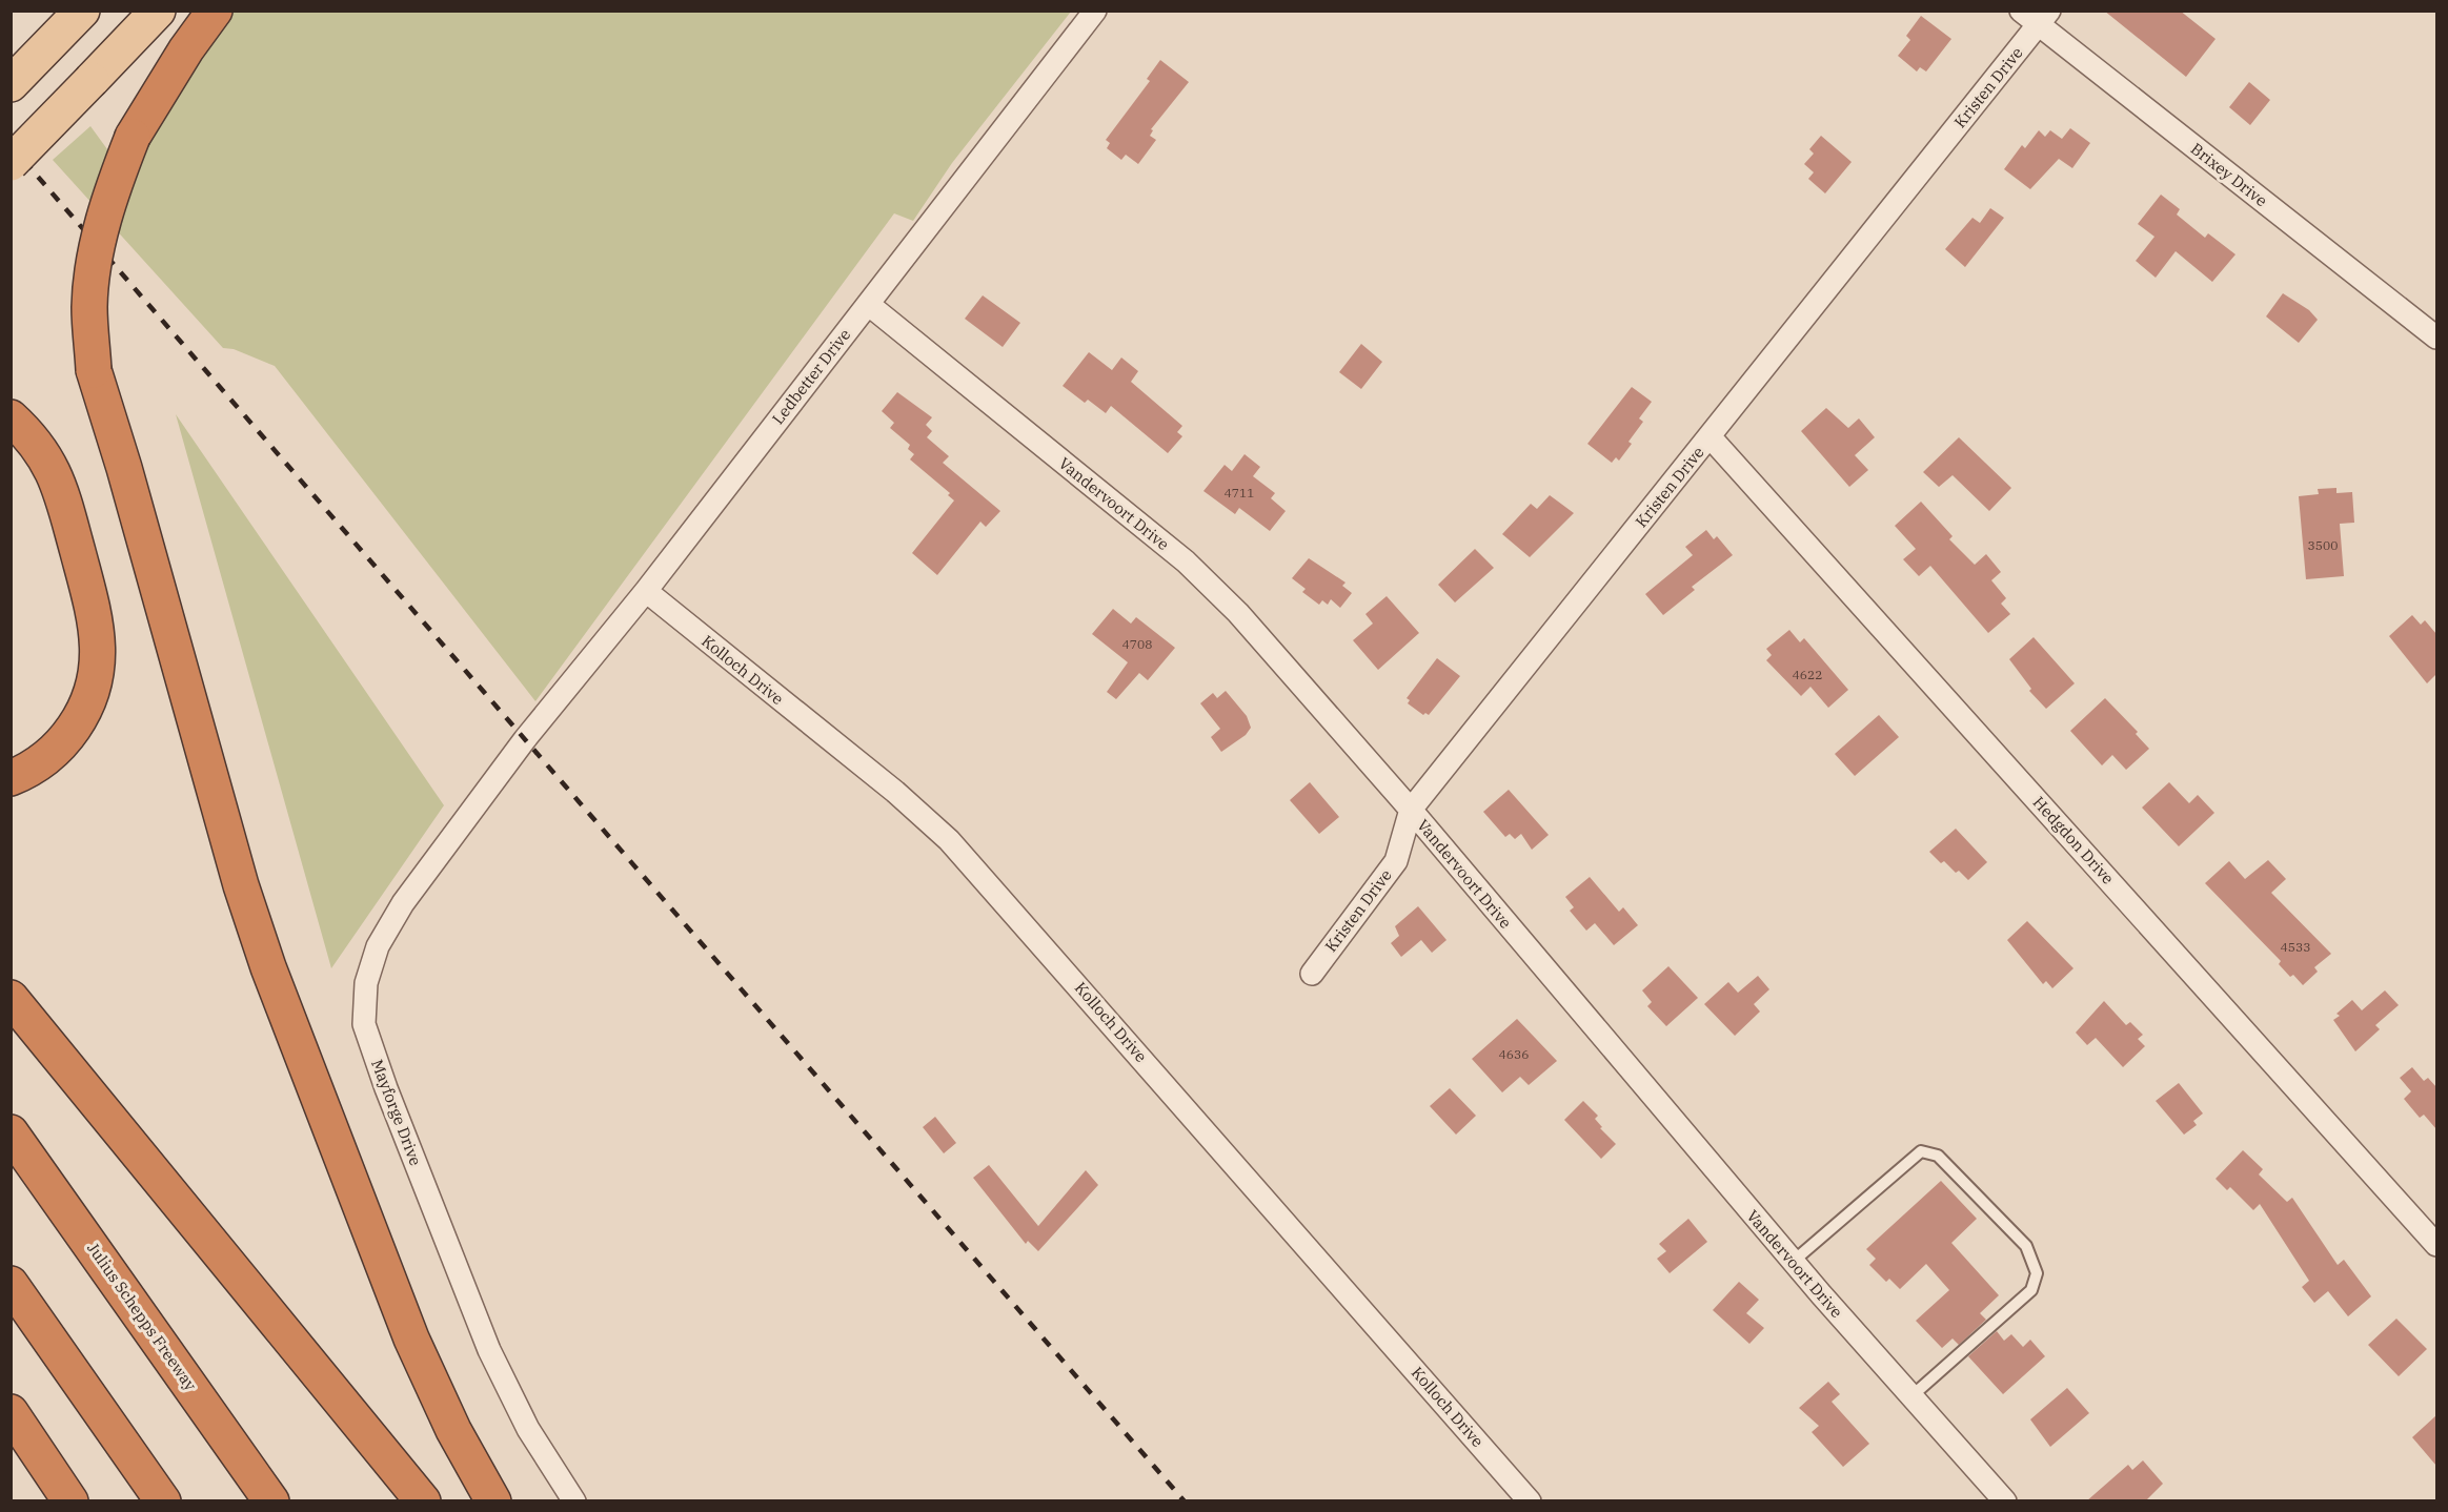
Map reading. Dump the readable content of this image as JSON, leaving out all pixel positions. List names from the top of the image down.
{
  "streets": {
    "highway": ["Julius Schepps Freeway"],
    "street": [
      "Kristen Drive",
      "Brixey Drive",
      "Ledbetter Drive",
      "Vandervoort Drive",
      "Kolloch Drive",
      "Hedgdon Drive",
      "Mayforge Drive"
    ]
  },
  "crossings": [
    ["Kristen Drive", "Brixey Drive"],
    ["Kristen Drive", "Vandervoort Drive"],
    ["Kristen Drive", "Hedgdon Drive"],
    ["Ledbetter Drive", "Vandervoort Drive"],
    ["Ledbetter Drive", "Kolloch Drive"],
    ["Ledbetter Drive", "Mayforge Drive"]
  ],
  "house_numbers": [
    "4711",
    "3500",
    "4708",
    "4622",
    "4533",
    "4636"
  ]
}
